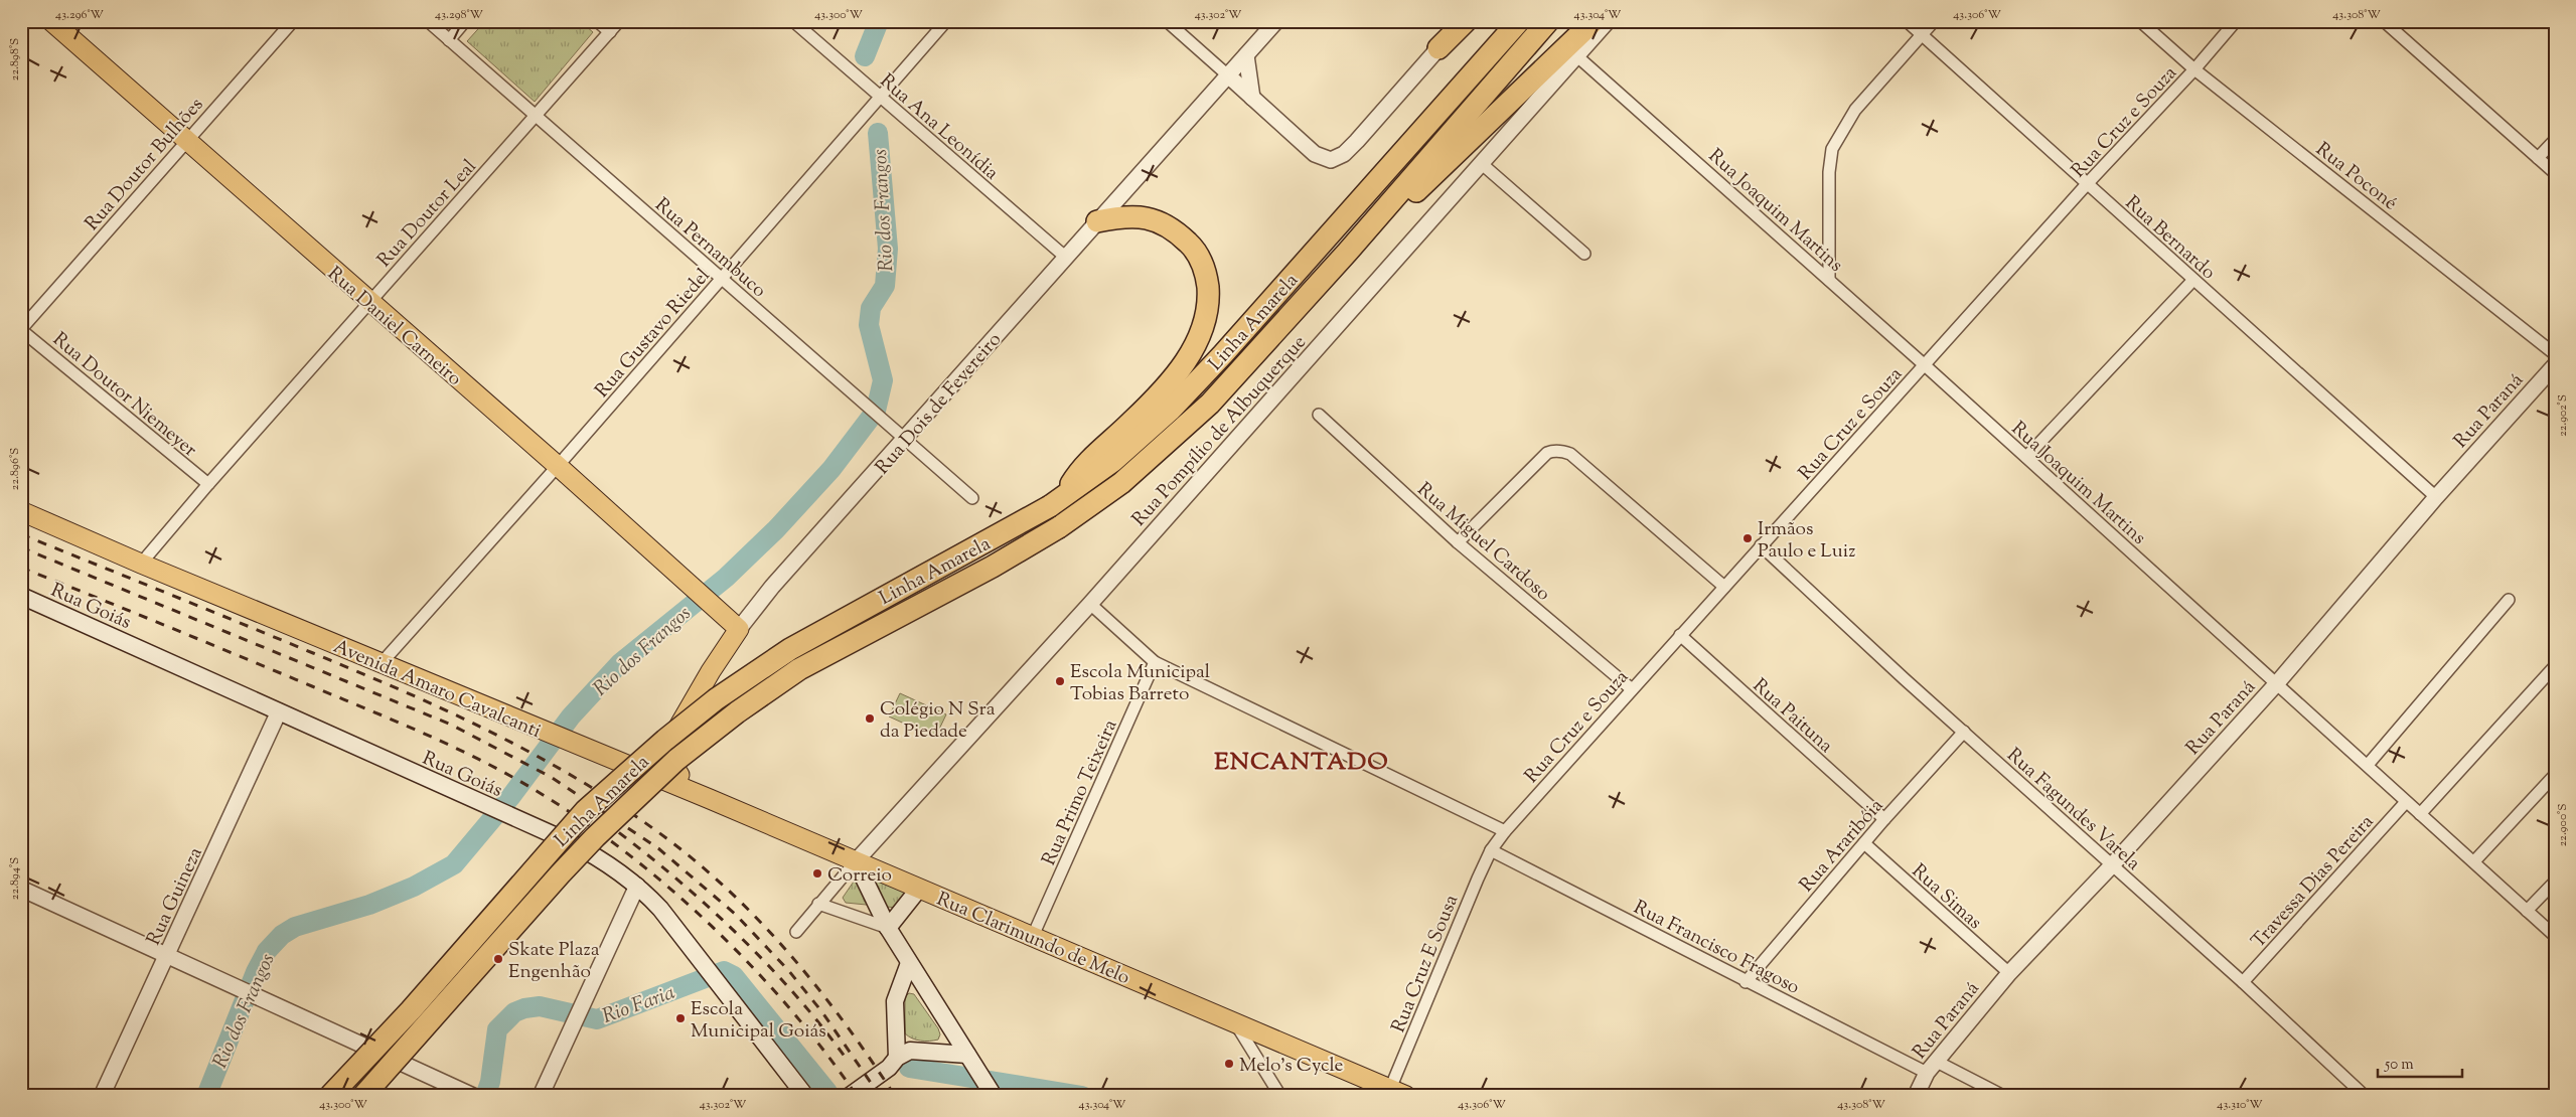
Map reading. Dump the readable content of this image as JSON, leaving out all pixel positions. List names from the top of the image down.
{
  "streets": {
    "highway": ["Linha Amarela"],
    "main road": [
      "Rua Daniel Carneiro",
      "Rua Dois de Fevereiro",
      "Rua Goiás",
      "Avenida Amaro Cavalcanti",
      "Rua Clarimundo de Melo"
    ],
    "street": [
      "Rua Cruz e Souza",
      "Rua Ana Leonídia",
      "Rua Doutor Bulhões",
      "Rua Poconé",
      "Rua Joaquim Martins",
      "Rua Doutor Leal",
      "Rua Bernardo",
      "Rua Pernambuco",
      "Rua Gustavo Riedel",
      "Rua Doutor Niemeyer",
      "Rua Paraná",
      "Rua Pompílio de Albuquerque",
      "Rua Miguel Cardoso",
      "Rua Paituna",
      "Rua Primo Teixeira",
      "Rua Fagundes Varela",
      "Rua Araribóia",
      "Travessa Dias Pereira",
      "Rua Guineza",
      "Rua Simas",
      "Rua Francisco Fragoso",
      "Rua Cruz E Sousa"
    ]
  },
  "crossings": [
    ["Rua Cruz e Souza", "Rua Poconé"],
    ["Rua Cruz e Souza", "Rua Joaquim Martins"],
    ["Rua Cruz e Souza", "Rua Bernardo"],
    ["Rua Cruz e Souza", "Rua Miguel Cardoso"],
    ["Rua Cruz e Souza", "Rua Paituna"],
    ["Rua Cruz e Souza", "Rua Fagundes Varela"],
    ["Rua Cruz e Souza", "Rua Francisco Fragoso"],
    ["Rua Cruz e Souza", "Rua Cruz E Sousa"],
    ["Rua Ana Leonídia", "Rua Gustavo Riedel"],
    ["Rua Ana Leonídia", "Rua Dois de Fevereiro"],
    ["Rua Doutor Bulhões", "Rua Daniel Carneiro"],
    ["Rua Doutor Bulhões", "Rua Doutor Niemeyer"],
    ["Rua Joaquim Martins", "Rua Paraná"],
    ["Rua Joaquim Martins", "Rua Pompílio de Albuquerque"],
    ["Rua Joaquim Martins", "Travessa Dias Pereira"],
    ["Rua Doutor Leal", "Rua Pernambuco"],
    ["Rua Doutor Leal", "Rua Daniel Carneiro"],
    ["Rua Doutor Leal", "Rua Doutor Niemeyer"],
    ["Rua Doutor Leal", "Avenida Amaro Cavalcanti"],
    ["Rua Bernardo", "Rua Paraná"],
    ["Rua Pernambuco", "Rua Gustavo Riedel"],
    ["Rua Pernambuco", "Rua Dois de Fevereiro"],
    ["Rua Daniel Carneiro", "Rua Gustavo Riedel"],
    ["Rua Daniel Carneiro", "Rua Dois de Fevereiro"],
    ["Rua Gustavo Riedel", "Avenida Amaro Cavalcanti"],
    ["Rua Paraná", "Rua Fagundes Varela"],
    ["Rua Paraná", "Rua Simas"],
    ["Rua Paraná", "Rua Francisco Fragoso"],
    ["Rua Pompílio de Albuquerque", "Avenida Amaro Cavalcanti"],
    ["Rua Pompílio de Albuquerque", "Rua Clarimundo de Melo"],
    ["Rua Goiás", "Rua Guineza"],
    ["Avenida Amaro Cavalcanti", "Rua Clarimundo de Melo"],
    ["Rua Paituna", "Rua Araribóia"],
    ["Rua Primo Teixeira", "Rua Clarimundo de Melo"],
    ["Rua Fagundes Varela", "Rua Araribóia"],
    ["Rua Fagundes Varela", "Travessa Dias Pereira"],
    ["Rua Araribóia", "Rua Simas"],
    ["Rua Araribóia", "Rua Francisco Fragoso"],
    ["Rua Clarimundo de Melo", "Rua Cruz E Sousa"],
    ["Rua Francisco Fragoso", "Rua Cruz E Sousa"]
  ],
  "districts": ["ENCANTADO"],
  "water": ["Rio dos Frangos", "Rio Faria"],
  "places": [
    "Irmãos Paulo e Luiz",
    "Escola Municipal Tobias Barreto",
    "Colégio N Sra da Piedade",
    "Correio",
    "Skate Plaza Engenhão",
    "Escola Municipal Goiás",
    "Melo's Cycle"
  ],
  "scale_bar": "50 m",
  "coordinates": [
    "43.296°W",
    "43.298°W",
    "43.300°W",
    "43.302°W",
    "43.304°W",
    "43.306°W",
    "43.308°W",
    "22.898°S",
    "22.902°S",
    "22.896°S",
    "22.900°S",
    "22.894°S",
    "43.310°W"
  ]
}
